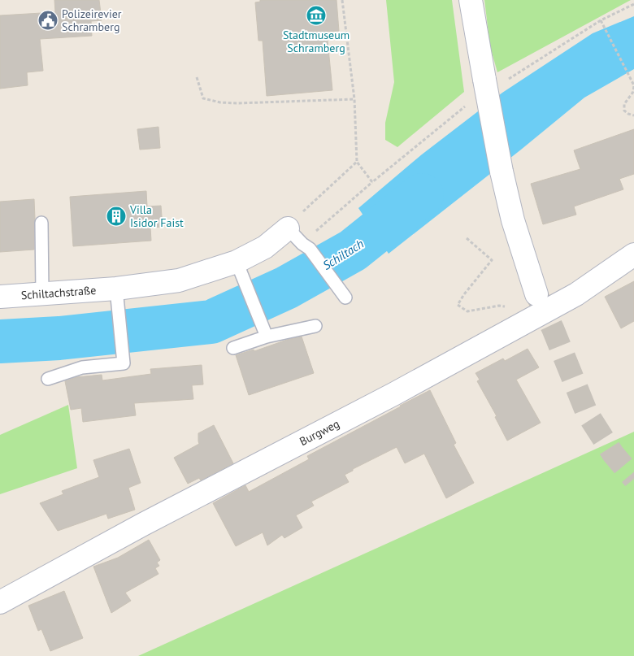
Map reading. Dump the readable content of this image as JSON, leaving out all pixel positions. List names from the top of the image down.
{
  "streets": {
    "street": ["Schiltachstraße", "Burgweg"]
  },
  "water": ["Schiltach"],
  "places": {
    "museum": ["Stadtmuseum Schramberg"],
    "public building": ["Polizeirevier Schramberg"],
    "building": ["Villa Isidor Faist"]
  }
}
